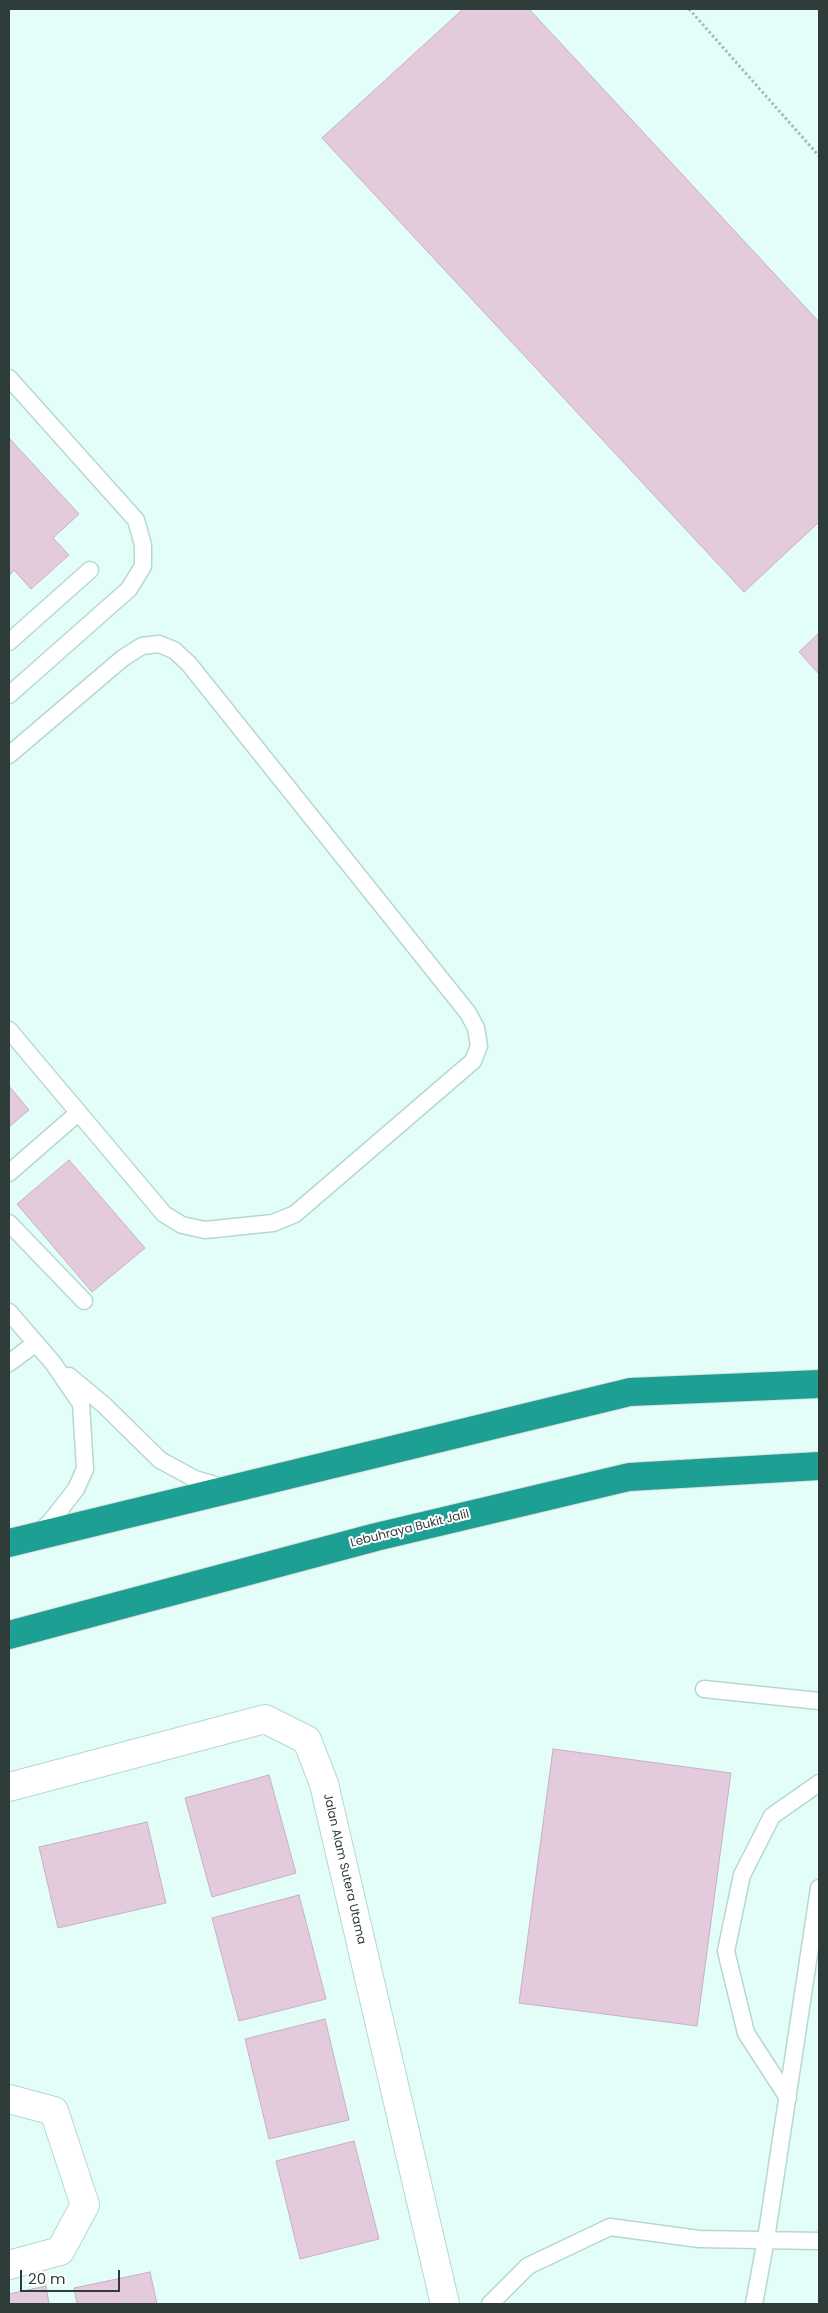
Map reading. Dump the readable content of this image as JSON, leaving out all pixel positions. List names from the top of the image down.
{
  "streets": {
    "highway": ["Lebuhraya Bukit Jalil"],
    "street": ["Jalan Alam Sutera Utama"]
  },
  "scale_bar": "20 m"
}
